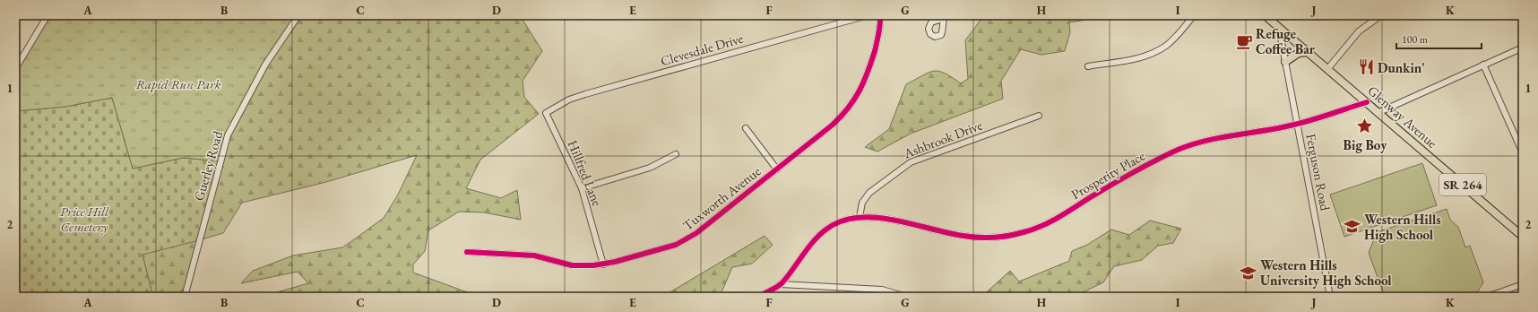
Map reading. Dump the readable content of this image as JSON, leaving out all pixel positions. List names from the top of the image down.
{
  "streets": {
    "main road": ["Glenway Avenue", "SR 264"],
    "street": [
      "Clevesdale Drive",
      "Ashbrook Drive",
      "Guerley Road",
      "Ferguson Road",
      "Hillfred Lane",
      "Prosperity Place",
      "Tuxworth Avenue"
    ]
  },
  "crossings": [
    ["Clevesdale Drive", "Hillfred Lane"],
    ["Glenway Avenue", "Ferguson Road"],
    ["Glenway Avenue", "Prosperity Place"],
    ["Ashbrook Drive", "Prosperity Place"],
    ["Ferguson Road", "Prosperity Place"],
    ["Hillfred Lane", "Tuxworth Avenue"]
  ],
  "parks": ["Rapid Run Park", "Price Hill Cemetery"],
  "places": {
    "cafe": ["Refuge Coffee Bar"],
    "restaurant": ["Dunkin'"],
    "place": ["Big Boy"],
    "school or university": ["Western Hills High School", "Western Hills University High School"]
  },
  "scale_bar": "100 m",
  "grid": {
    "columns": [
      "A",
      "B",
      "C",
      "D",
      "E",
      "F",
      "G",
      "H",
      "I",
      "J",
      "K"
    ],
    "rows": ["1", "2"]
  }
}
